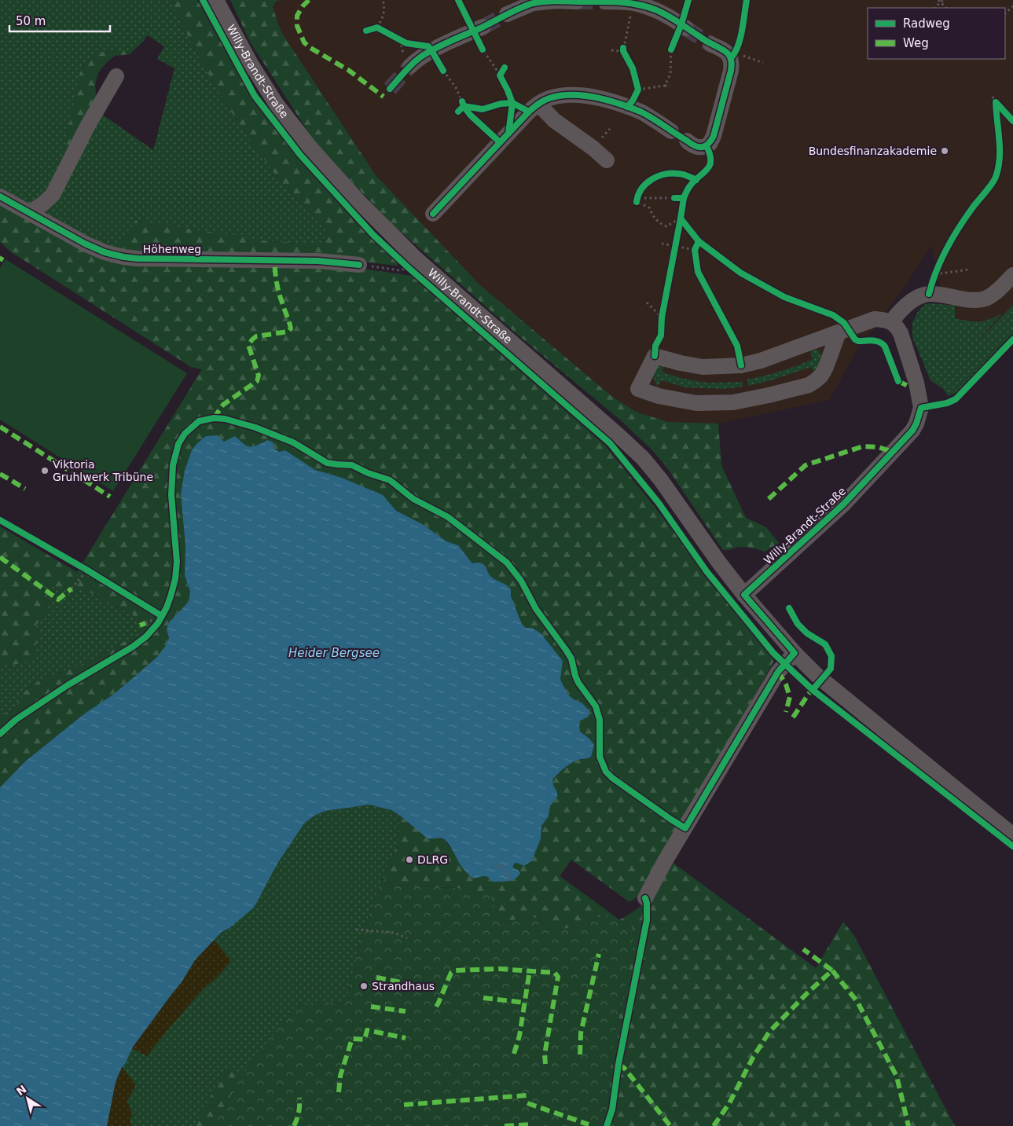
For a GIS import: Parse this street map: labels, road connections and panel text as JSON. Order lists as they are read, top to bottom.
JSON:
{
  "streets": {
    "street": ["Willy-Brandt-Straße", "Höhenweg"]
  },
  "water": ["Heider Bergsee"],
  "places": [
    "Bundesfinanzakademie",
    "Viktoria Gruhlwerk Tribüne",
    "DLRG",
    "Strandhaus"
  ],
  "legend": ["Radweg", "Weg"],
  "scale_bar": "50 m",
  "north": "top left"
}
